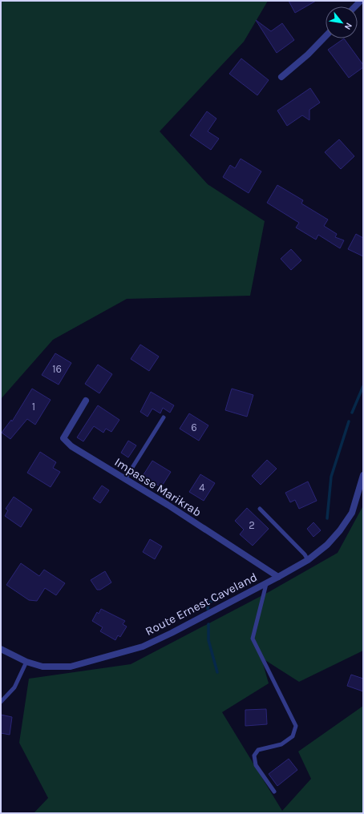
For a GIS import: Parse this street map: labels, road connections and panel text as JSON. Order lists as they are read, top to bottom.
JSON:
{
  "streets": {
    "street": ["Impasse Marikrab", "Route Ernest Caveland"]
  },
  "crossings": [
    ["Impasse Marikrab", "Route Ernest Caveland"]
  ],
  "house_numbers": [
    "16",
    "1",
    "6",
    "4",
    "2"
  ],
  "north": "bottom right"
}
